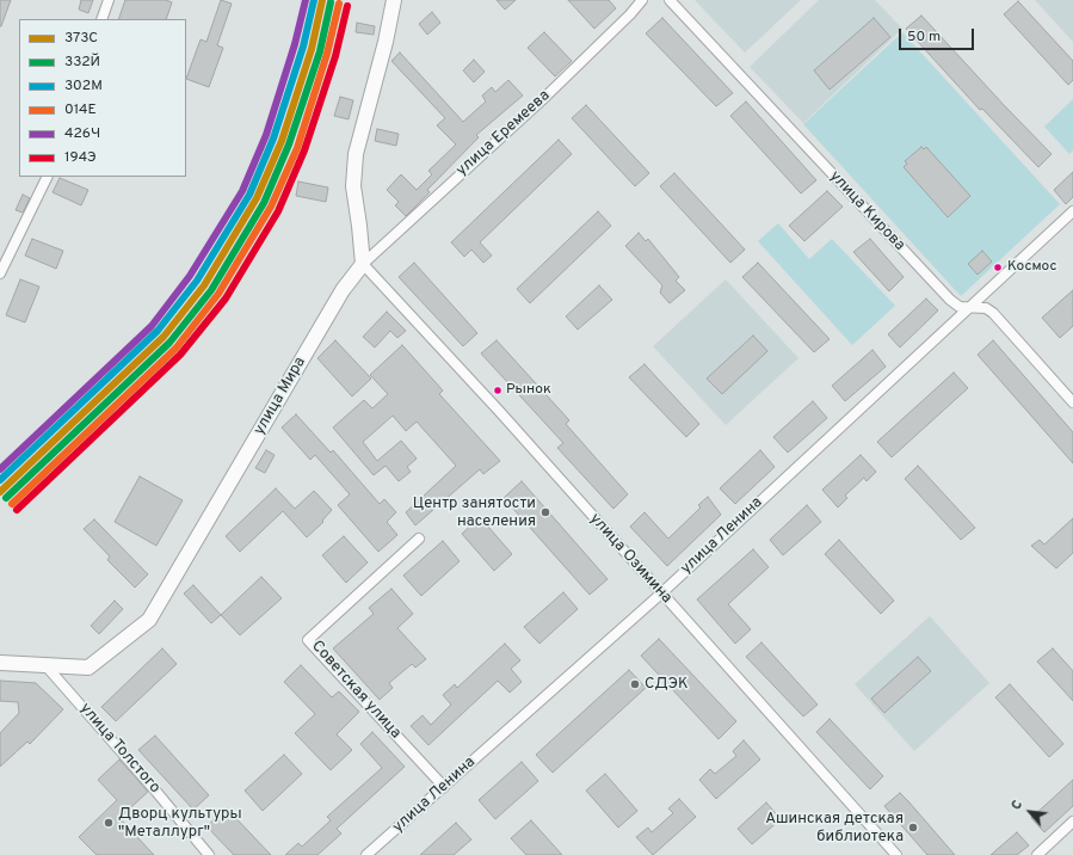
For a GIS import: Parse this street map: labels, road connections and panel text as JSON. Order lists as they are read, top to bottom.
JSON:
{
  "streets": {
    "street": [
      "улица Еремеева",
      "улица Кирова",
      "улица Мира",
      "улица Ленина",
      "улица Озимина",
      "Советская улица",
      "улица Толстого"
    ]
  },
  "crossings": [
    ["улица Еремеева", "улица Мира"],
    ["улица Еремеева", "улица Озимина"],
    ["улица Кирова", "улица Ленина"],
    ["улица Мира", "улица Озимина"],
    ["улица Мира", "улица Толстого"],
    ["улица Ленина", "улица Озимина"],
    ["улица Ленина", "Советская улица"]
  ],
  "places": [
    "Космос",
    "Рынок",
    "Центр занятости населения",
    "СДЭК",
    "Дворц культуры \"Металлург\"",
    "Ашинская детская библиотека"
  ],
  "lines": [
    "transit line 373C",
    "transit line 302М",
    "transit line 426Ч",
    "transit line 332Й",
    "transit line 014Е",
    "transit line 194Э"
  ],
  "legend": [
    "373C",
    "332Й",
    "302М",
    "014Е",
    "426Ч",
    "194Э"
  ],
  "scale_bar": "50 m",
  "north": "top left"
}
